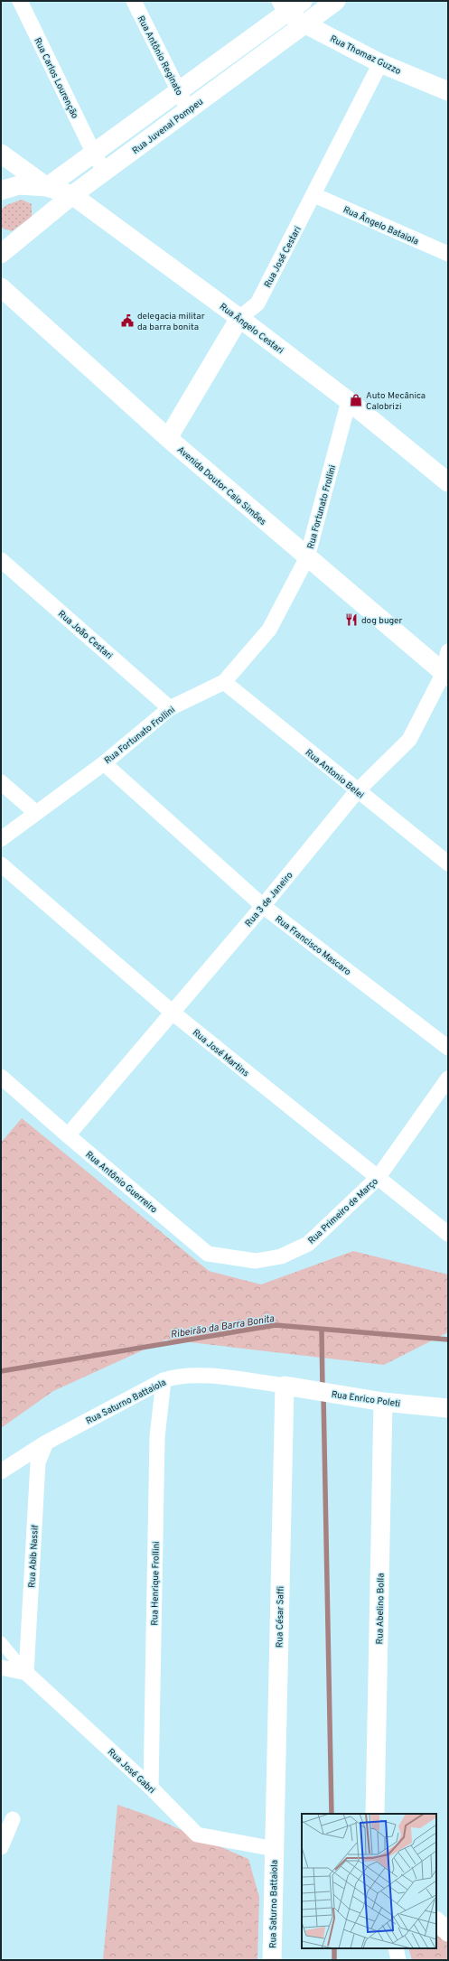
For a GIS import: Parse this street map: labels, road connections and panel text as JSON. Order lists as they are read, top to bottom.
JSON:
{
  "streets": {
    "street": [
      "Rua Thomaz Guzzo",
      "Rua Antônio Reginato",
      "Rua Carlos Lourenção",
      "Rua Juvenal Pompeu",
      "Rua Ângelo Bataiola",
      "Rua José Cestari",
      "Rua Ângelo Cestari",
      "Avenida Doutor Caio Simões",
      "Rua Fortunato Frollini",
      "Rua João Cestari",
      "Rua Antonio Belei",
      "Rua 3 de Janeiro",
      "Rua Francisco Mascaro",
      "Rua José Martins",
      "Rua Antônio Guerreiro",
      "Rua Primeiro de Março",
      "Rua Enrico Poleti",
      "Rua Saturno Battaiola",
      "Rua Abib Nassif",
      "Rua Henrique Frollini",
      "Rua Abelino Bolla",
      "Rua César Saffi",
      "Rua José Gabri"
    ]
  },
  "crossings": [
    ["Rua Thomaz Guzzo", "Rua Juvenal Pompeu"],
    ["Rua Thomaz Guzzo", "Rua José Cestari"],
    ["Rua Antônio Reginato", "Rua Juvenal Pompeu"],
    ["Rua Carlos Lourenção", "Rua Juvenal Pompeu"],
    ["Rua Juvenal Pompeu", "Rua Ângelo Cestari"],
    ["Rua Ângelo Bataiola", "Rua José Cestari"],
    ["Rua José Cestari", "Rua Ângelo Cestari"],
    ["Rua José Cestari", "Avenida Doutor Caio Simões"],
    ["Rua Ângelo Cestari", "Rua Fortunato Frollini"],
    ["Avenida Doutor Caio Simões", "Rua Fortunato Frollini"],
    ["Avenida Doutor Caio Simões", "Rua 3 de Janeiro"],
    ["Rua Fortunato Frollini", "Rua João Cestari"],
    ["Rua Fortunato Frollini", "Rua Antonio Belei"],
    ["Rua Fortunato Frollini", "Rua Francisco Mascaro"],
    ["Rua Antonio Belei", "Rua 3 de Janeiro"],
    ["Rua 3 de Janeiro", "Rua Francisco Mascaro"],
    ["Rua 3 de Janeiro", "Rua José Martins"],
    ["Rua 3 de Janeiro", "Rua Antônio Guerreiro"],
    ["Rua José Martins", "Rua Primeiro de Março"],
    ["Rua Antônio Guerreiro", "Rua Primeiro de Março"],
    ["Rua Enrico Poleti", "Rua Saturno Battaiola"],
    ["Rua Enrico Poleti", "Rua Abelino Bolla"],
    ["Rua Enrico Poleti", "Rua César Saffi"],
    ["Rua Saturno Battaiola", "Rua Abib Nassif"],
    ["Rua Saturno Battaiola", "Rua Henrique Frollini"],
    ["Rua Saturno Battaiola", "Rua César Saffi"],
    ["Rua Saturno Battaiola", "Rua José Gabri"],
    ["Rua Abib Nassif", "Rua José Gabri"],
    ["Rua Henrique Frollini", "Rua José Gabri"],
    ["Rua César Saffi", "Rua José Gabri"]
  ],
  "water": ["Ribeirão da Barra Bonita"],
  "places": {
    "public building": ["delegacia militar da barra bonita"],
    "shop": ["Auto Mecânica Calobrizi"],
    "restaurant": ["dog buger"]
  }
}
